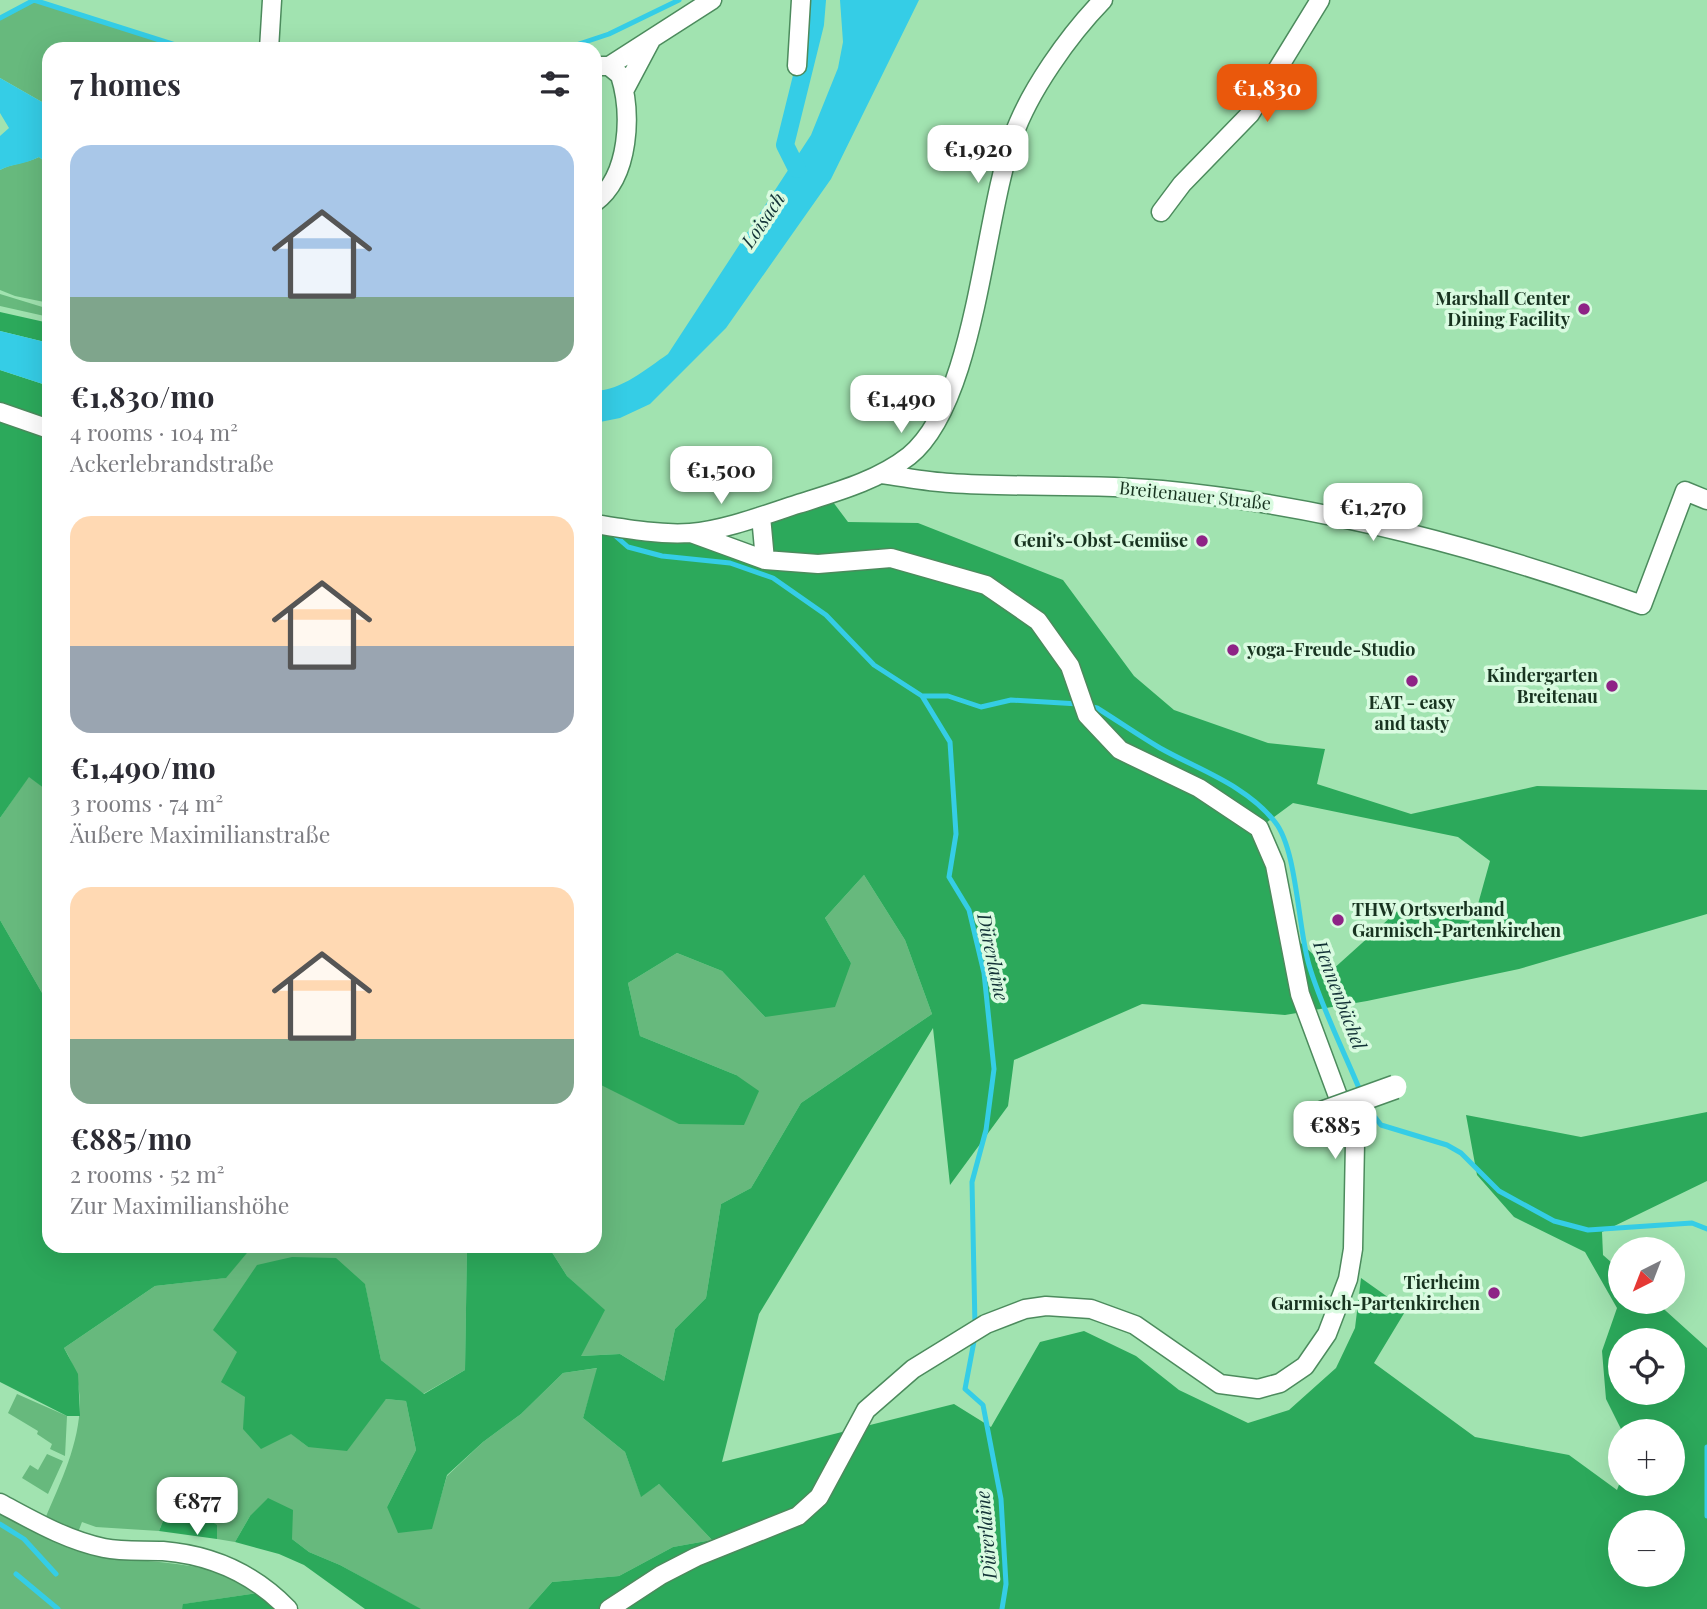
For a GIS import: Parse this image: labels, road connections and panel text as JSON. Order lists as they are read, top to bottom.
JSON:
{
  "streets": {
    "street": ["Breitenauer Straße"]
  },
  "water": ["Loisach", "Dürerlaine", "Hennenbächel"],
  "places": [
    "Marshall Center Dining Facility",
    "Geni's-Obst-Gemüse",
    "yoga-Freude-Studio",
    "EAT - easy and tasty",
    "Kindergarten Breitenau",
    "THW Ortsverband Garmisch-Partenkirchen",
    "Tierheim Garmisch-Partenkirchen"
  ],
  "north": "bottom left",
  "page": {
    "heading": "7 homes",
    "price": [
      "€1,830",
      "€1,920",
      "€1,490",
      "€1,500",
      "€1,270",
      "€885",
      "€877"
    ],
    "list": [
      {
        "name": "€1,830/mo",
        "note": "4 rooms · 104 m² · Ackerlebrandstraße"
      },
      {
        "name": "€1,490/mo",
        "note": "3 rooms · 74 m² · Äußere Maximilianstraße"
      },
      {
        "name": "€885/mo",
        "note": "2 rooms · 52 m² · Zur Maximilianshöhe"
      }
    ],
    "map_buttons": ["+", "−"]
  }
}
